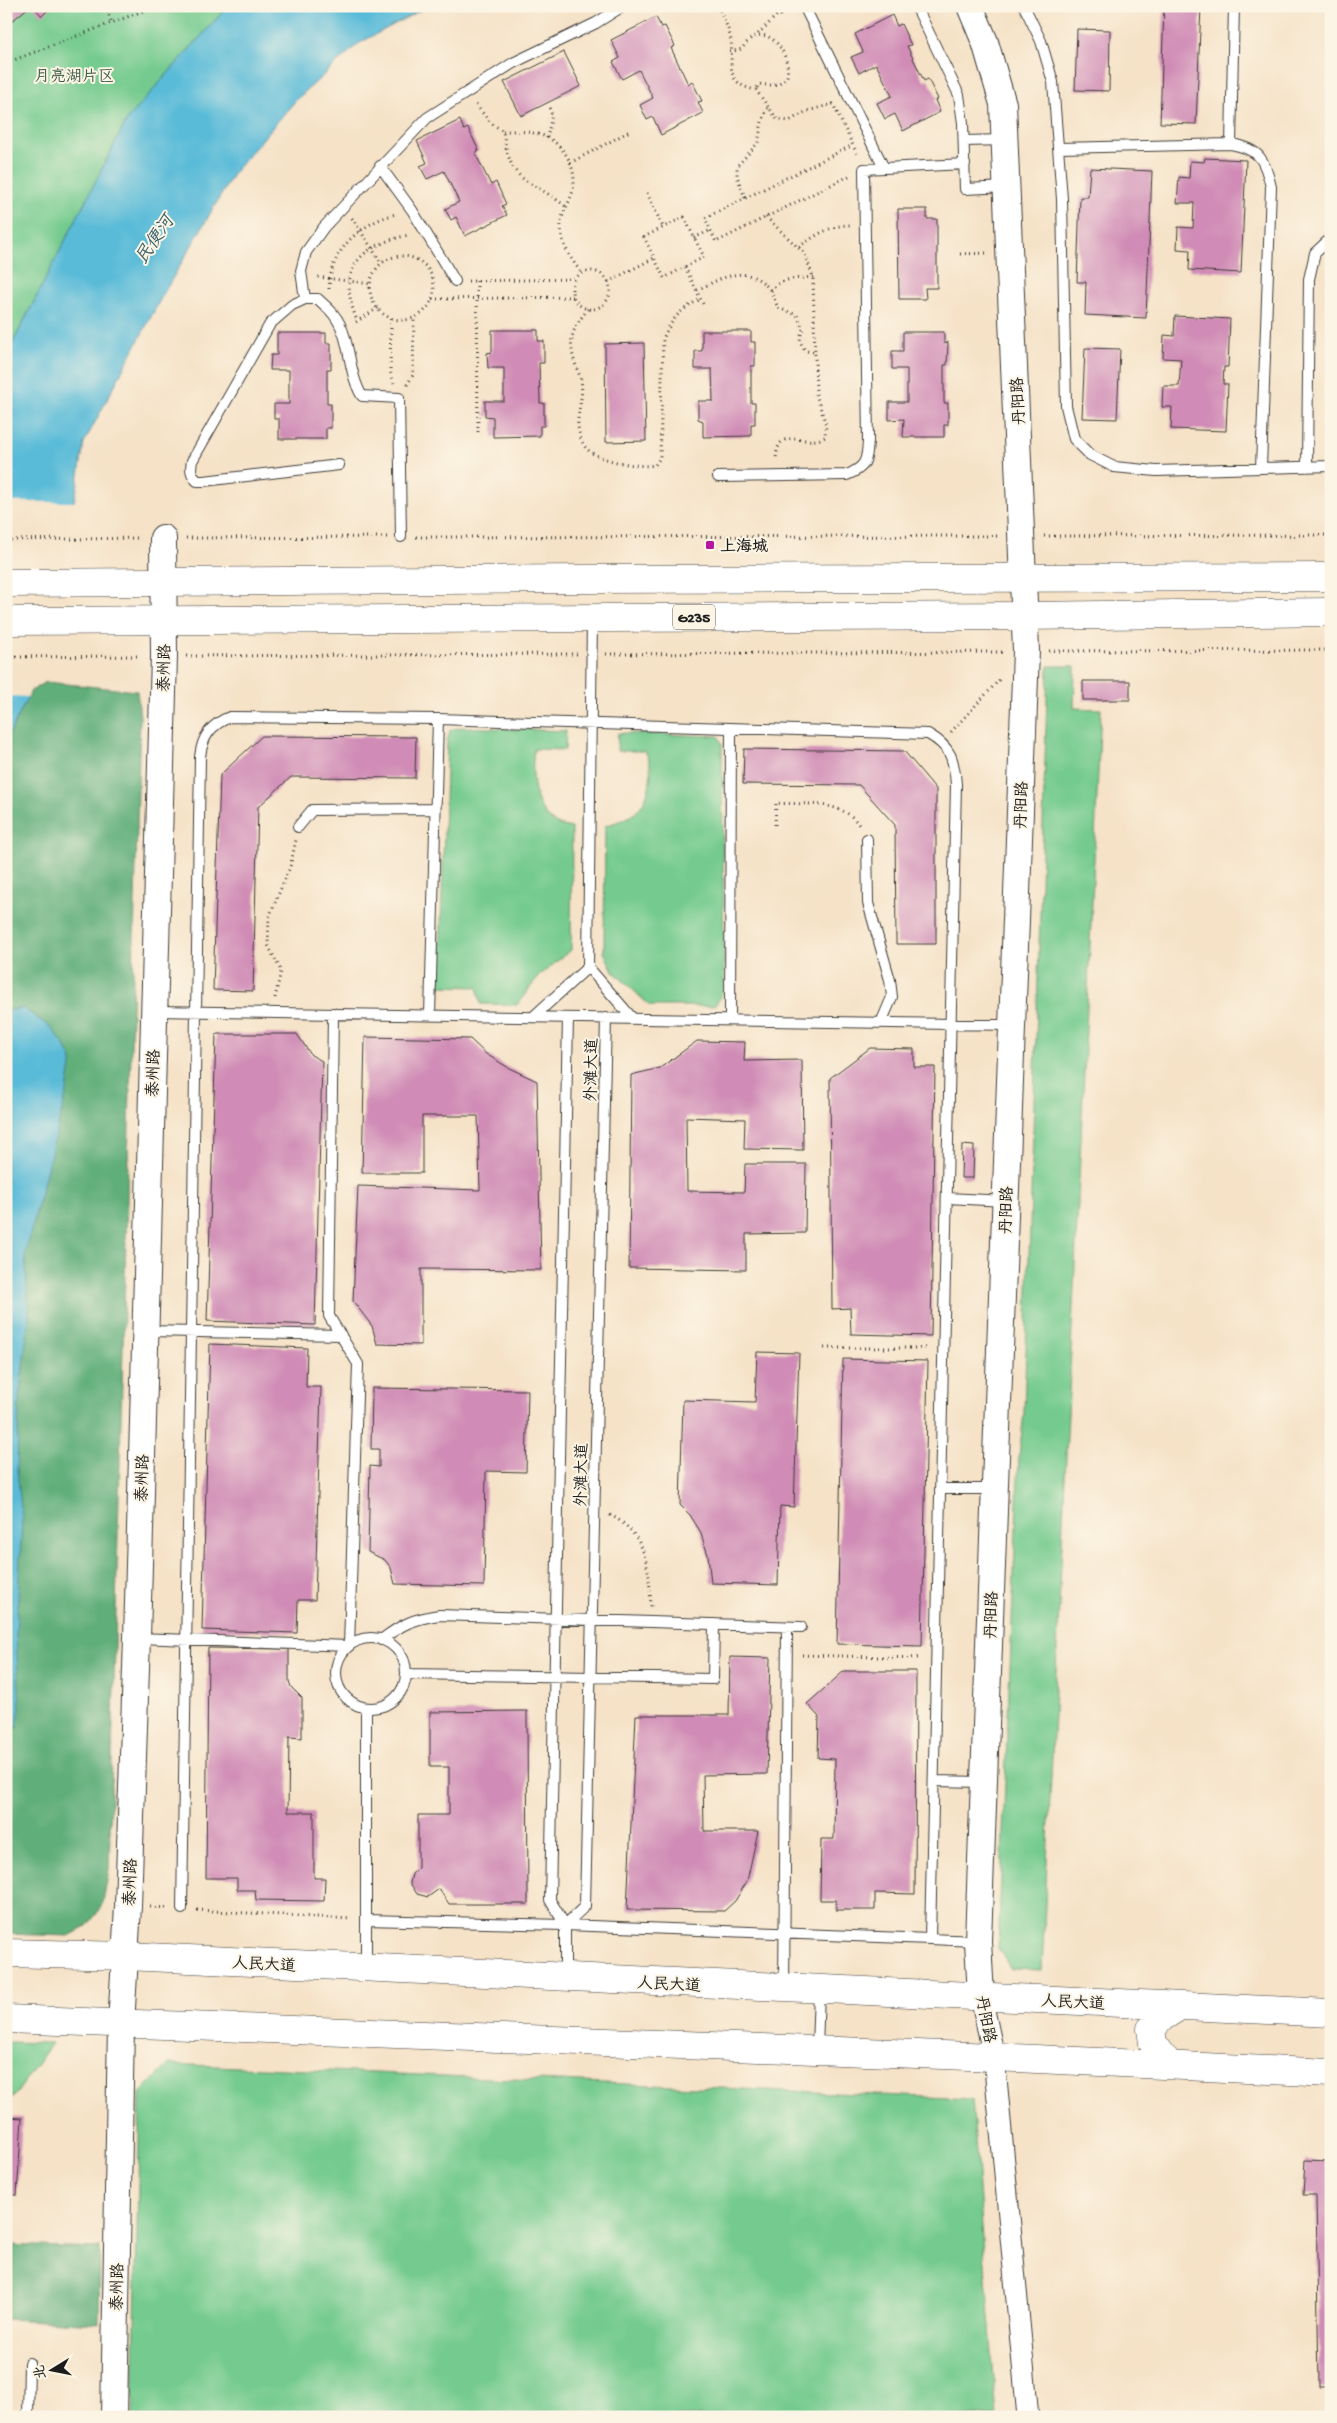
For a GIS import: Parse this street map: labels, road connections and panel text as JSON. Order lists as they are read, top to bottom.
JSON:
{
  "streets": {
    "main road": ["G235", "人民大道"],
    "street": ["丹阳路", "泰州路"],
    "lane": ["外滩大道"]
  },
  "crossings": [
    ["丹阳路", "G235"],
    ["丹阳路", "人民大道"],
    ["G235", "泰州路"],
    ["泰州路", "人民大道"]
  ],
  "water": ["民便河"],
  "parks": ["月亮湖片区"],
  "places": {
    "transit": ["上海城"]
  },
  "north": "left"
}
